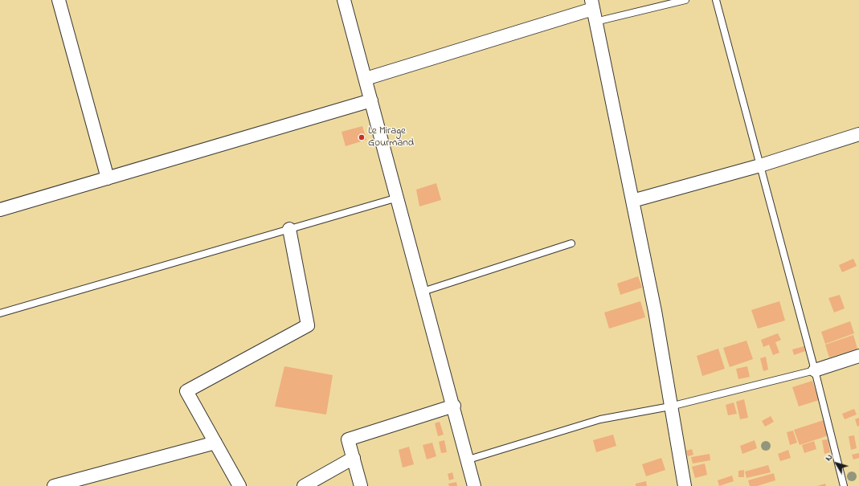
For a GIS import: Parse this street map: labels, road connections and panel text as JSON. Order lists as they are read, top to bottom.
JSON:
{
  "places": ["Le Mirage Gourmand"],
  "north": "top left"
}
